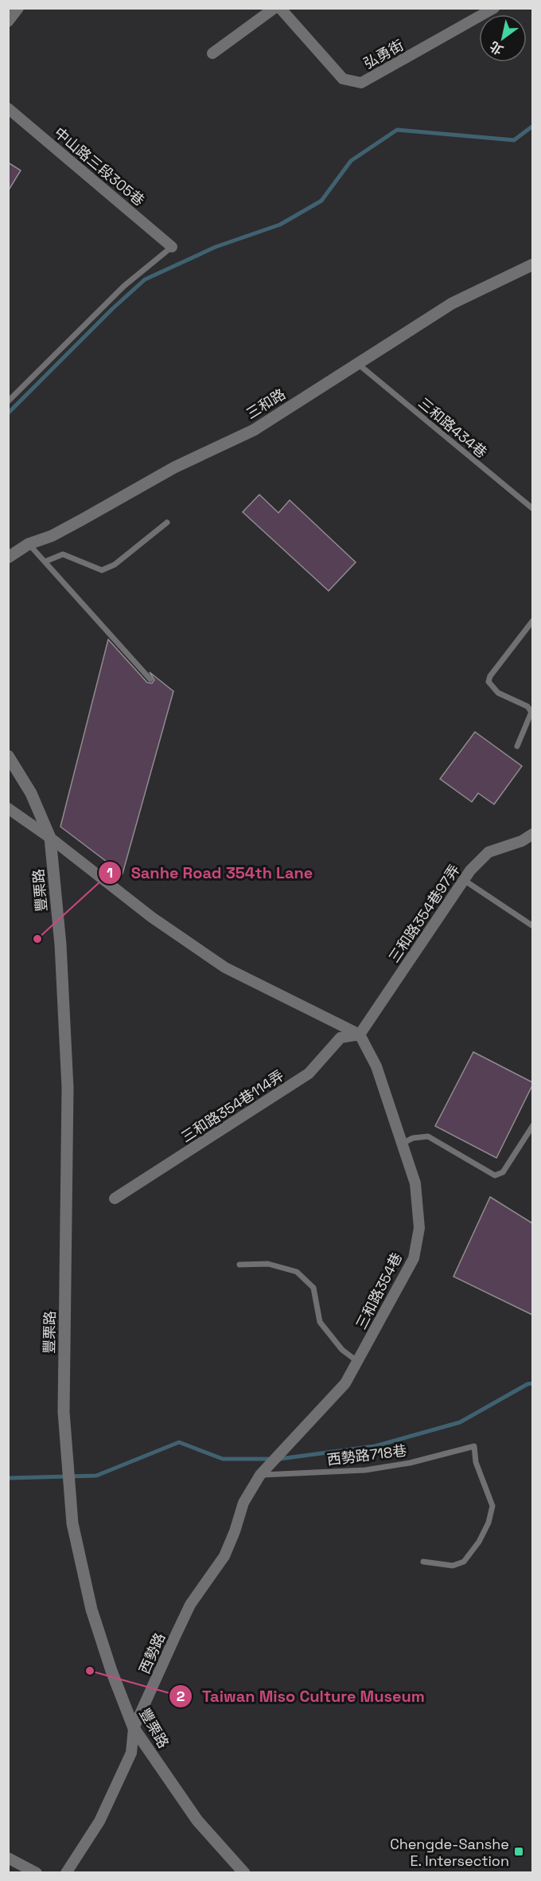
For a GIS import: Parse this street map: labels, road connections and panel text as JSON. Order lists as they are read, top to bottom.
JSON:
{
  "streets": {
    "street": [
      "弘勇街",
      "中山路三段305巷",
      "三和路",
      "豐栗路",
      "三和路354巷97弄",
      "三和路354巷114弄",
      "三和路354巷",
      "西勢路"
    ],
    "lane": ["三和路434巷", "西勢路718巷"]
  },
  "crossings": [
    ["三和路", "三和路434巷"],
    ["豐栗路", "西勢路"],
    ["三和路354巷97弄", "三和路354巷114弄"],
    ["三和路354巷97弄", "三和路354巷"],
    ["三和路354巷114弄", "三和路354巷"],
    ["三和路354巷", "西勢路718巷"],
    ["三和路354巷", "西勢路"],
    ["西勢路718巷", "西勢路"]
  ],
  "places": {
    "other": ["Sanhe Road 354th Lane", "Taiwan Miso Culture Museum"],
    "transit": ["Chengde-Sanshe E. Intersection"]
  },
  "north": "bottom left"
}
